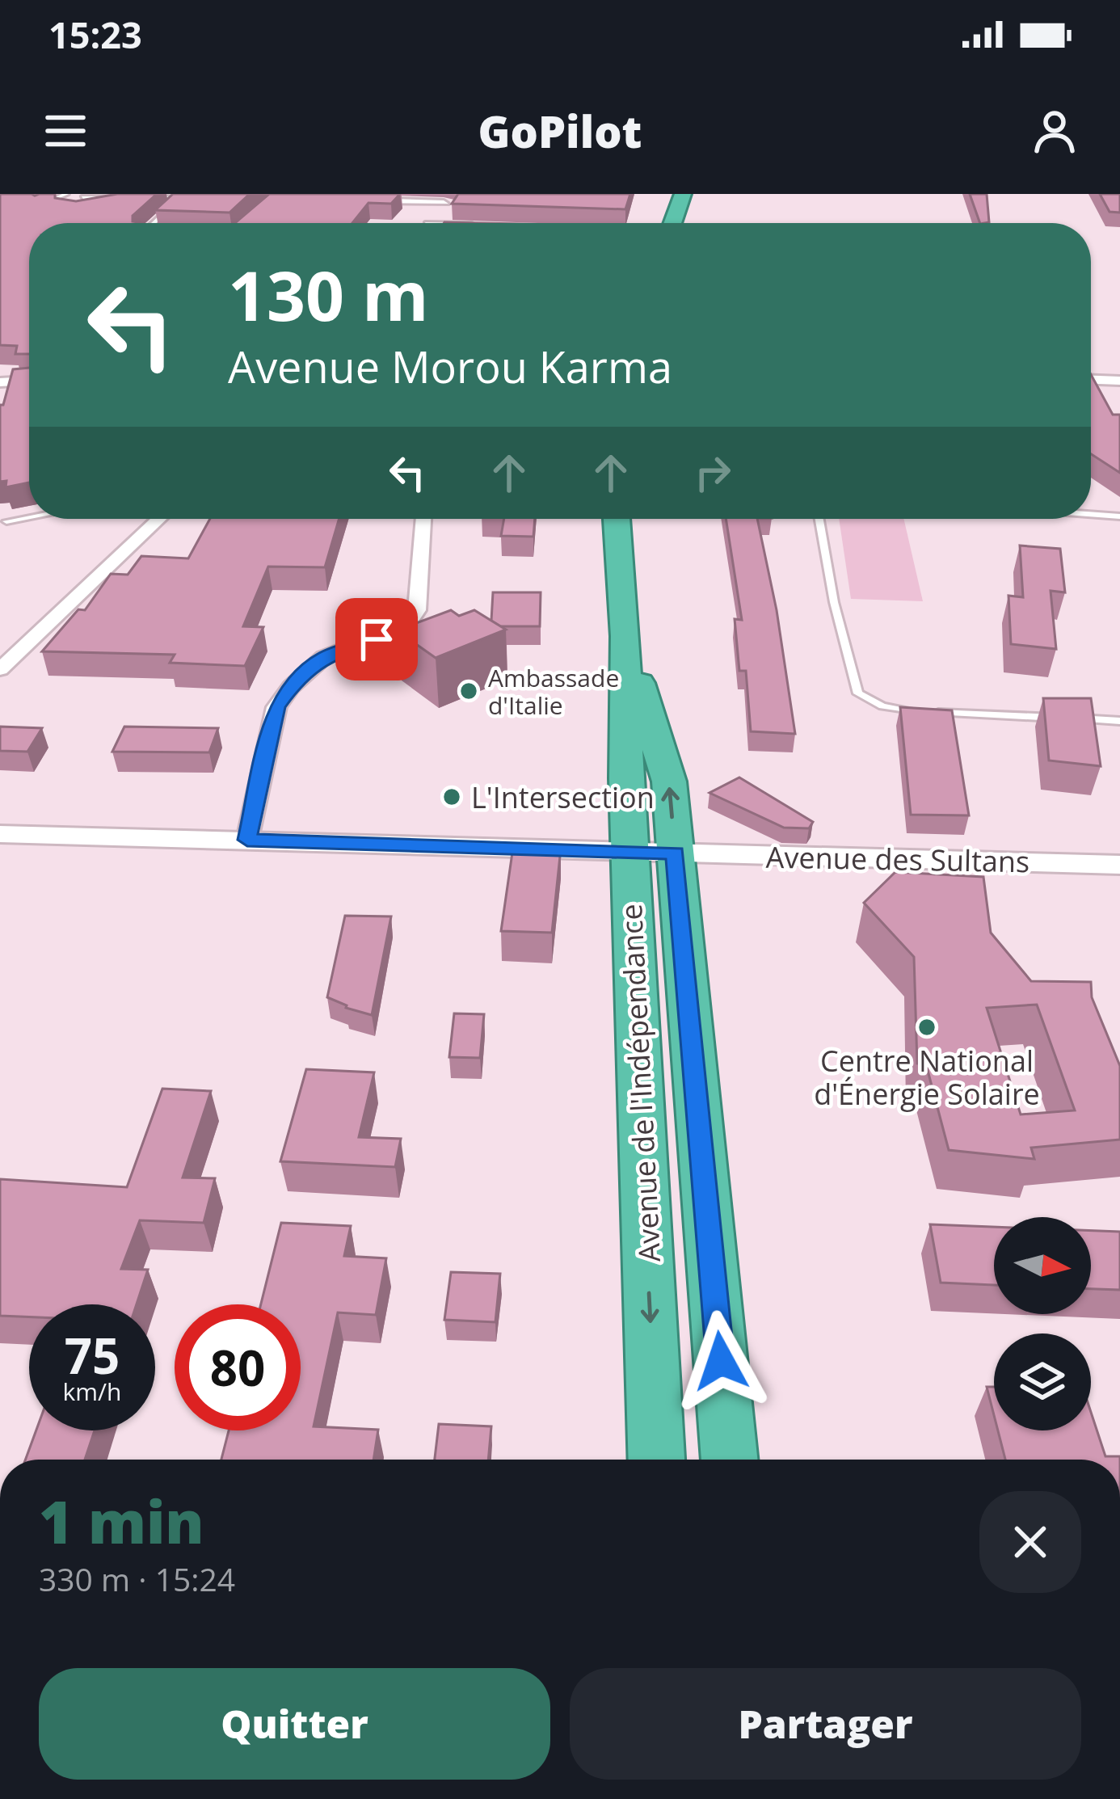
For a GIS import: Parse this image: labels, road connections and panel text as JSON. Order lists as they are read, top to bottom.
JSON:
{
  "streets": {
    "highway": ["Avenue de l'Indépendance"],
    "street": ["Avenue des Sultans"]
  },
  "crossings": [
    ["Avenue des Sultans", "Avenue de l'Indépendance"]
  ],
  "places": ["Ambassade d'Italie", "L'Intersection", "Centre National d'Énergie Solaire"],
  "north": "right",
  "page": {
    "status": "15:23",
    "header": "GoPilot",
    "turn": ["130 m", "Avenue Morou Karma"],
    "speed": "75 km/h",
    "limit": "80",
    "heading": ["1 min", "330 m · 15:24"],
    "buttons": ["Quitter", "Partager"]
  }
}
